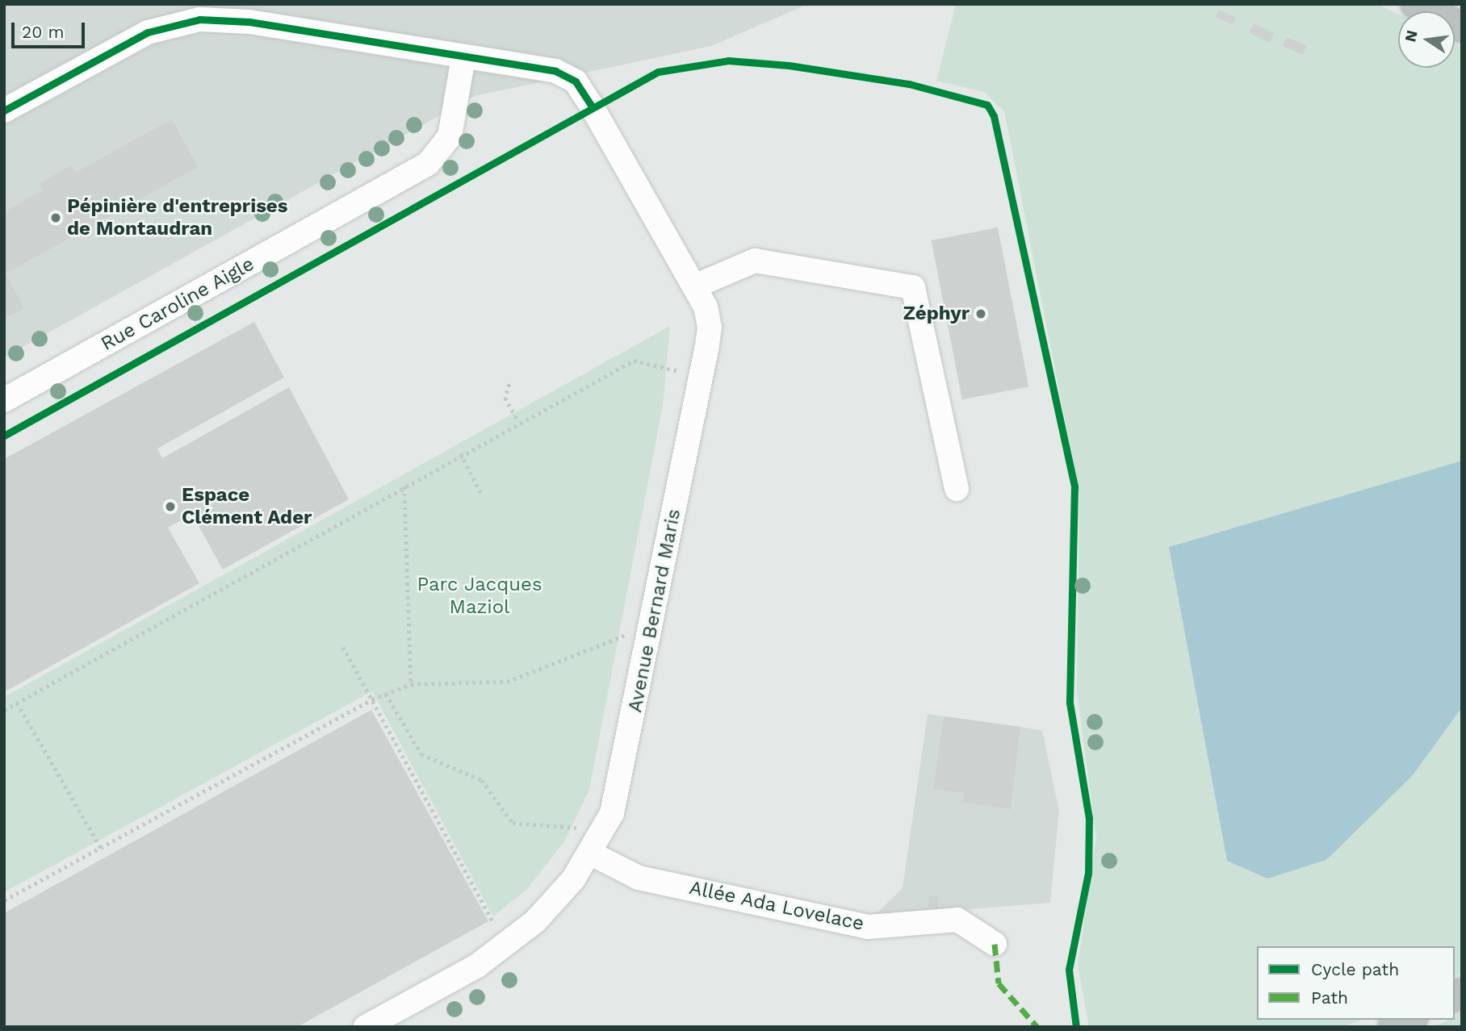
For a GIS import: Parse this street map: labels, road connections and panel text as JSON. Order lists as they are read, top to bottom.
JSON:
{
  "streets": {
    "street": ["Rue Caroline Aigle", "Avenue Bernard Maris", "Allée Ada Lovelace"]
  },
  "crossings": [
    ["Rue Caroline Aigle", "Avenue Bernard Maris"],
    ["Avenue Bernard Maris", "Allée Ada Lovelace"]
  ],
  "parks": ["Parc Jacques Maziol"],
  "places": ["Pépinière d'entreprises de Montaudran", "Zéphyr", "Espace Clément Ader"],
  "legend": ["Cycle path", "Path"],
  "scale_bar": "20 m",
  "north": "left"
}
